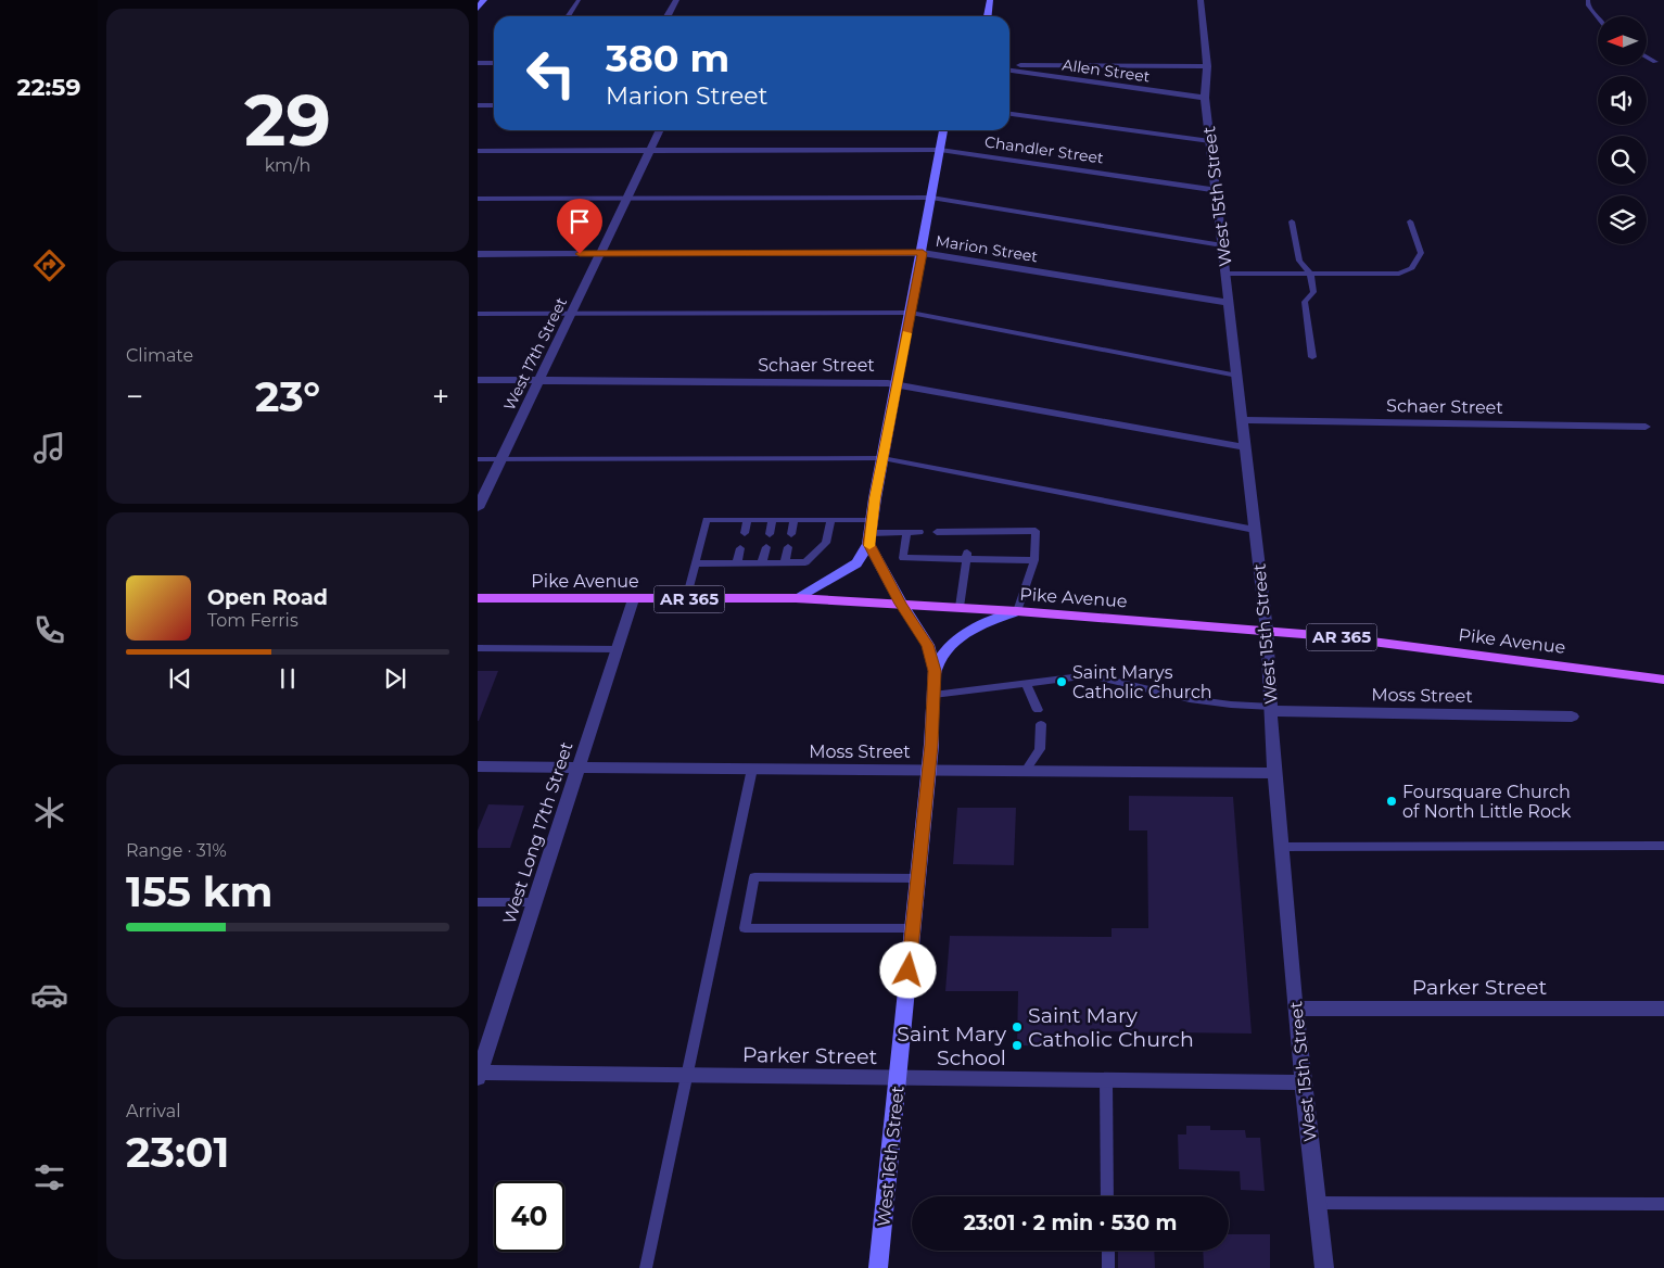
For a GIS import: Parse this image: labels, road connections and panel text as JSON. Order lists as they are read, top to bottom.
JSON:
{
  "streets": {
    "main road": ["Pike Avenue", "AR 365"],
    "street": [
      "Allen Street",
      "Chandler Street",
      "West 15th Street",
      "Marion Street",
      "West 17th Street",
      "Schaer Street",
      "Moss Street",
      "West Long 17th Street",
      "Parker Street",
      "West 16th Street"
    ]
  },
  "crossings": [
    ["Allen Street", "West 15th Street"],
    ["Chandler Street", "West 15th Street"],
    ["Chandler Street", "West 17th Street"],
    ["West 15th Street", "Marion Street"],
    ["West 15th Street", "Schaer Street"],
    ["West 15th Street", "Pike Avenue"],
    ["West 15th Street", "Moss Street"],
    ["West 15th Street", "Parker Street"],
    ["Marion Street", "West 17th Street"],
    ["West 17th Street", "Schaer Street"],
    ["Pike Avenue", "West Long 17th Street"],
    ["Pike Avenue", "West 16th Street"],
    ["Moss Street", "West Long 17th Street"],
    ["Moss Street", "West 16th Street"],
    ["West Long 17th Street", "Parker Street"],
    ["Parker Street", "West 16th Street"]
  ],
  "places": [
    "Saint Marys Catholic Church",
    "Foursquare Church of North Little Rock",
    "Saint Mary Catholic Church",
    "Saint Mary School"
  ],
  "north": "left",
  "page": {
    "tabs": "22:59",
    "tile": [
      ["29", "km/h"],
      "Climate",
      ["Range · 31%", "155 km"],
      ["Arrival", "23:01"]
    ],
    "turn": ["380 m", "Marion Street"],
    "heat": ["−", "23°", "+"],
    "song": ["Open Road", "Tom Ferris"],
    "limit": "40",
    "trip": "23:01 · 2 min · 530 m"
  }
}
